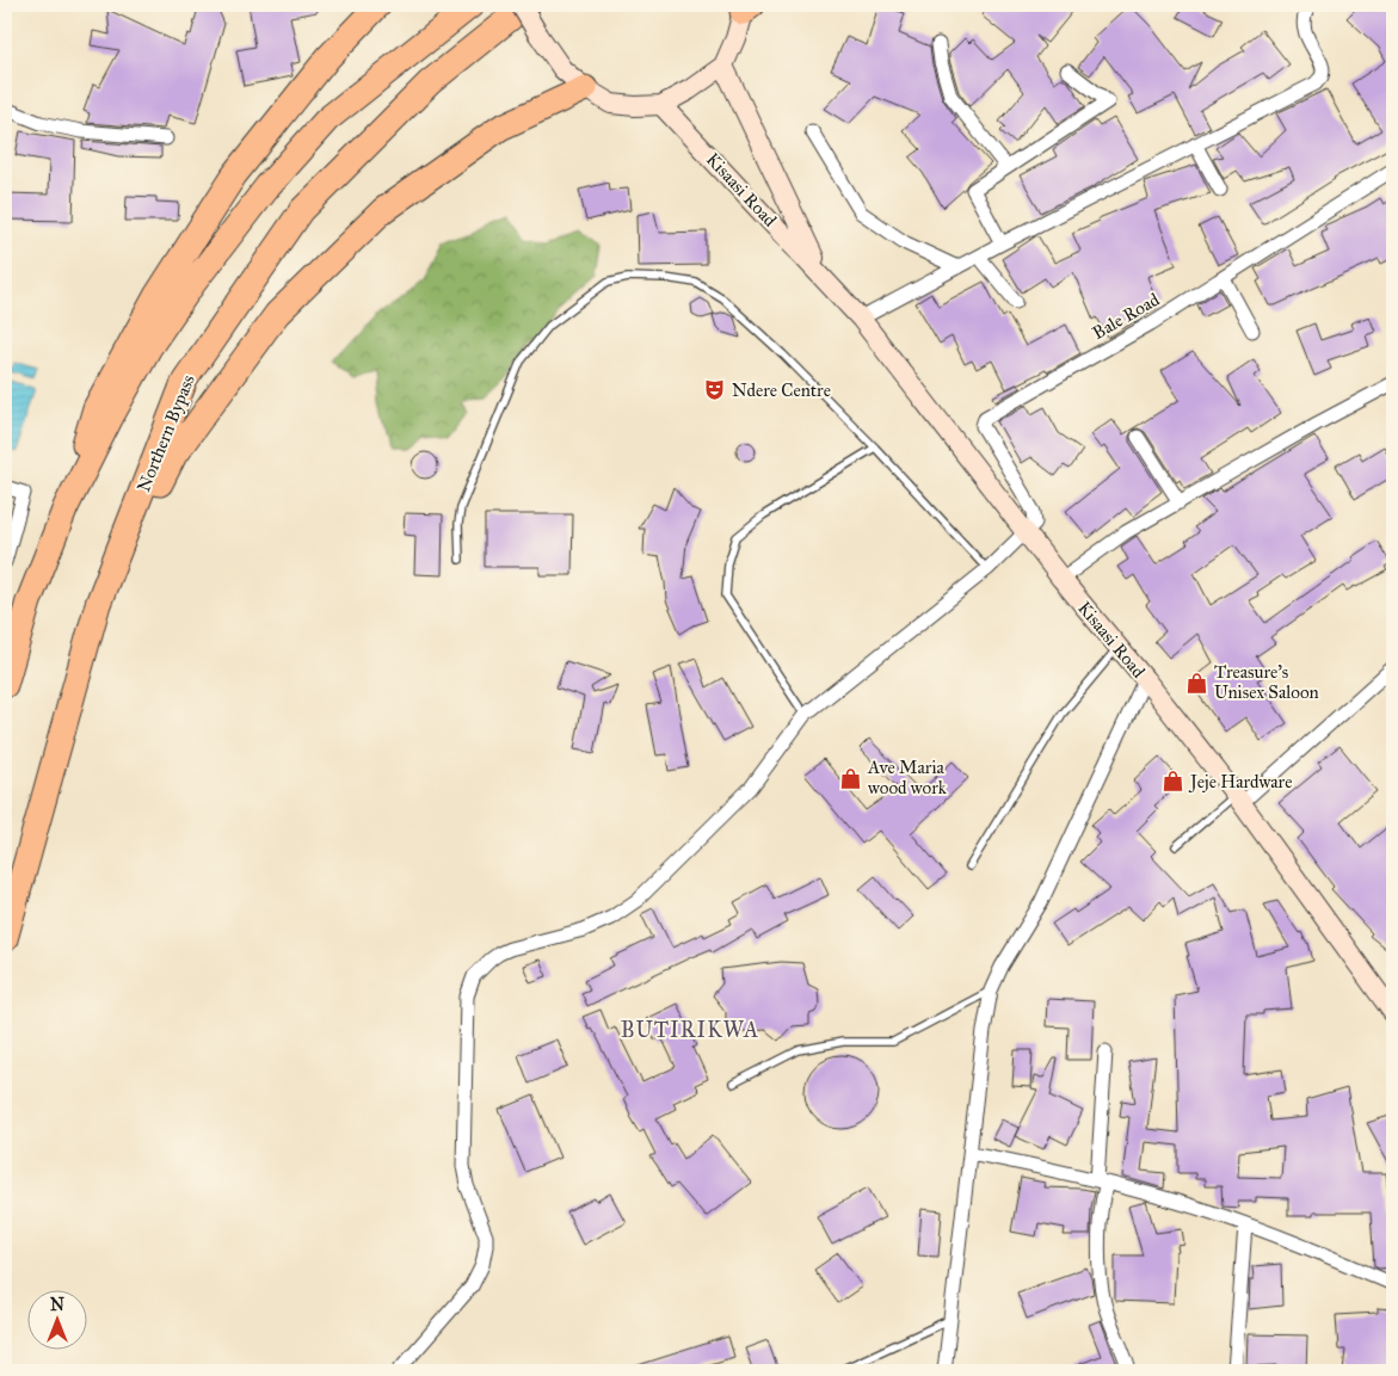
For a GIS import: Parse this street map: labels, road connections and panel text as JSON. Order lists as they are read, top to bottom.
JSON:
{
  "streets": {
    "highway": ["Northern Bypass"],
    "main road": ["Kisaasi Road"],
    "street": ["Bale Road"]
  },
  "crossings": [
    ["Kisaasi Road", "Bale Road"]
  ],
  "districts": ["BUTIRIKWA"],
  "places": {
    "theatre": ["Ndere Centre"],
    "shop": ["Treasure's Unisex Saloon", "Ave Maria wood work", "Jeje Hardware"]
  },
  "north": "top"
}
